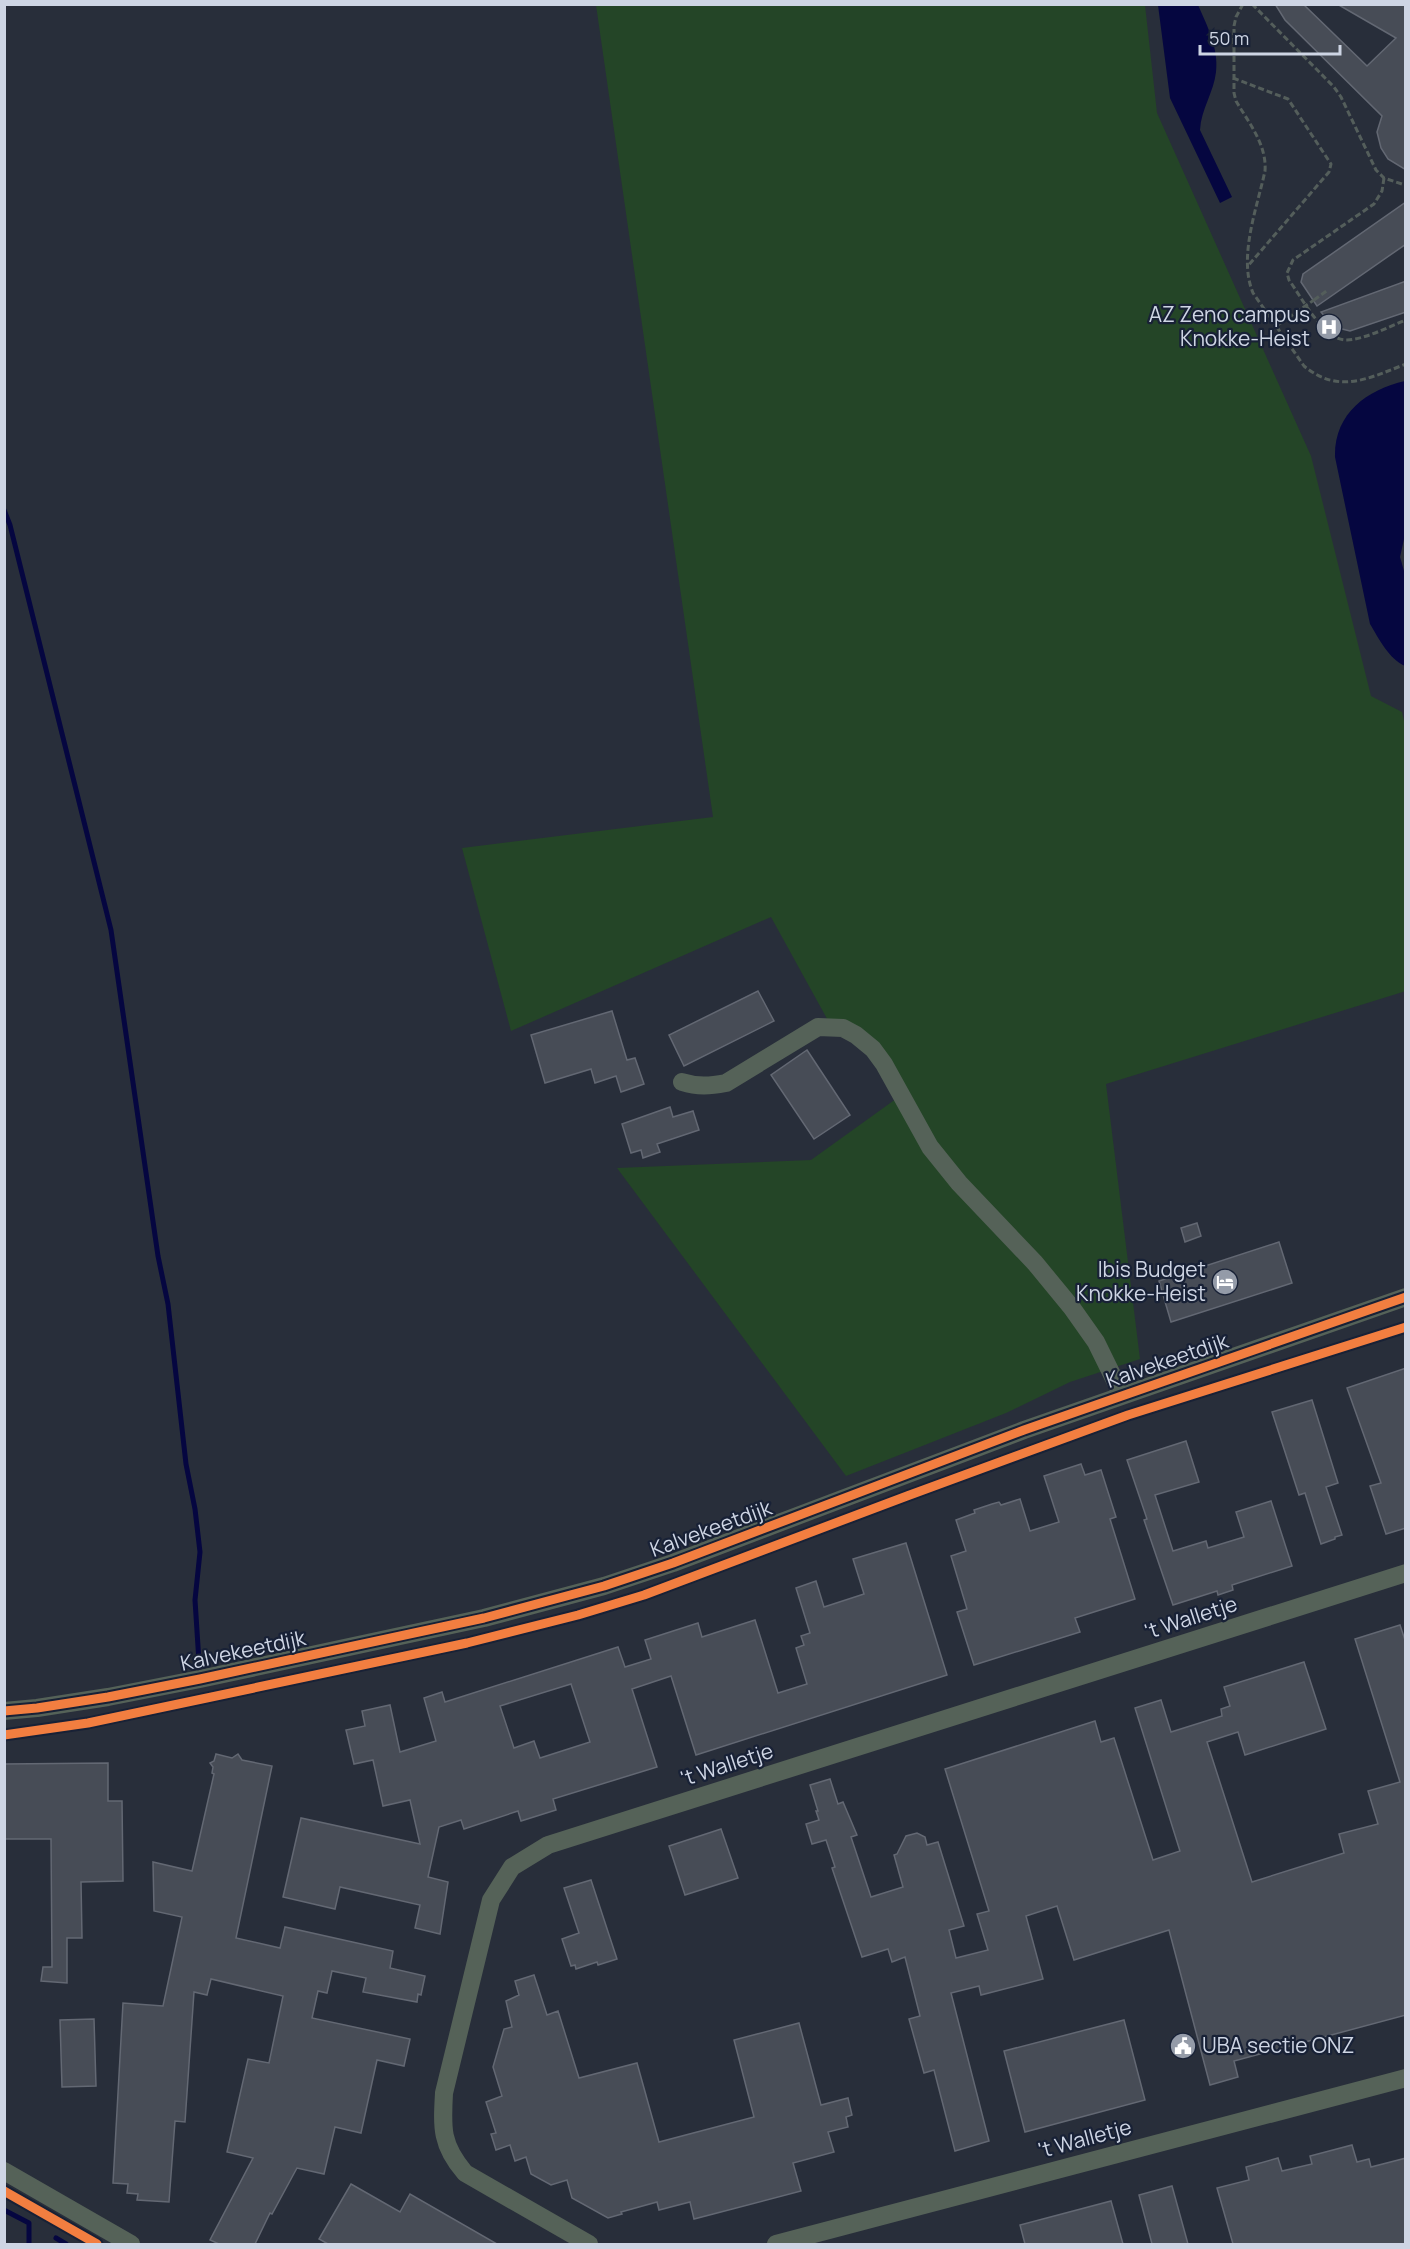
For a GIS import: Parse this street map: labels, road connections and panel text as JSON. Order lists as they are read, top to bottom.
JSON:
{
  "streets": {
    "street": ["Kalvekeetdijk", "'t Walletje"]
  },
  "places": {
    "hospital": ["AZ Zeno campus Knokke-Heist"],
    "hotel": ["Ibis Budget Knokke-Heist"],
    "public building": ["UBA sectie ONZ"]
  },
  "scale_bar": "50 m"
}
